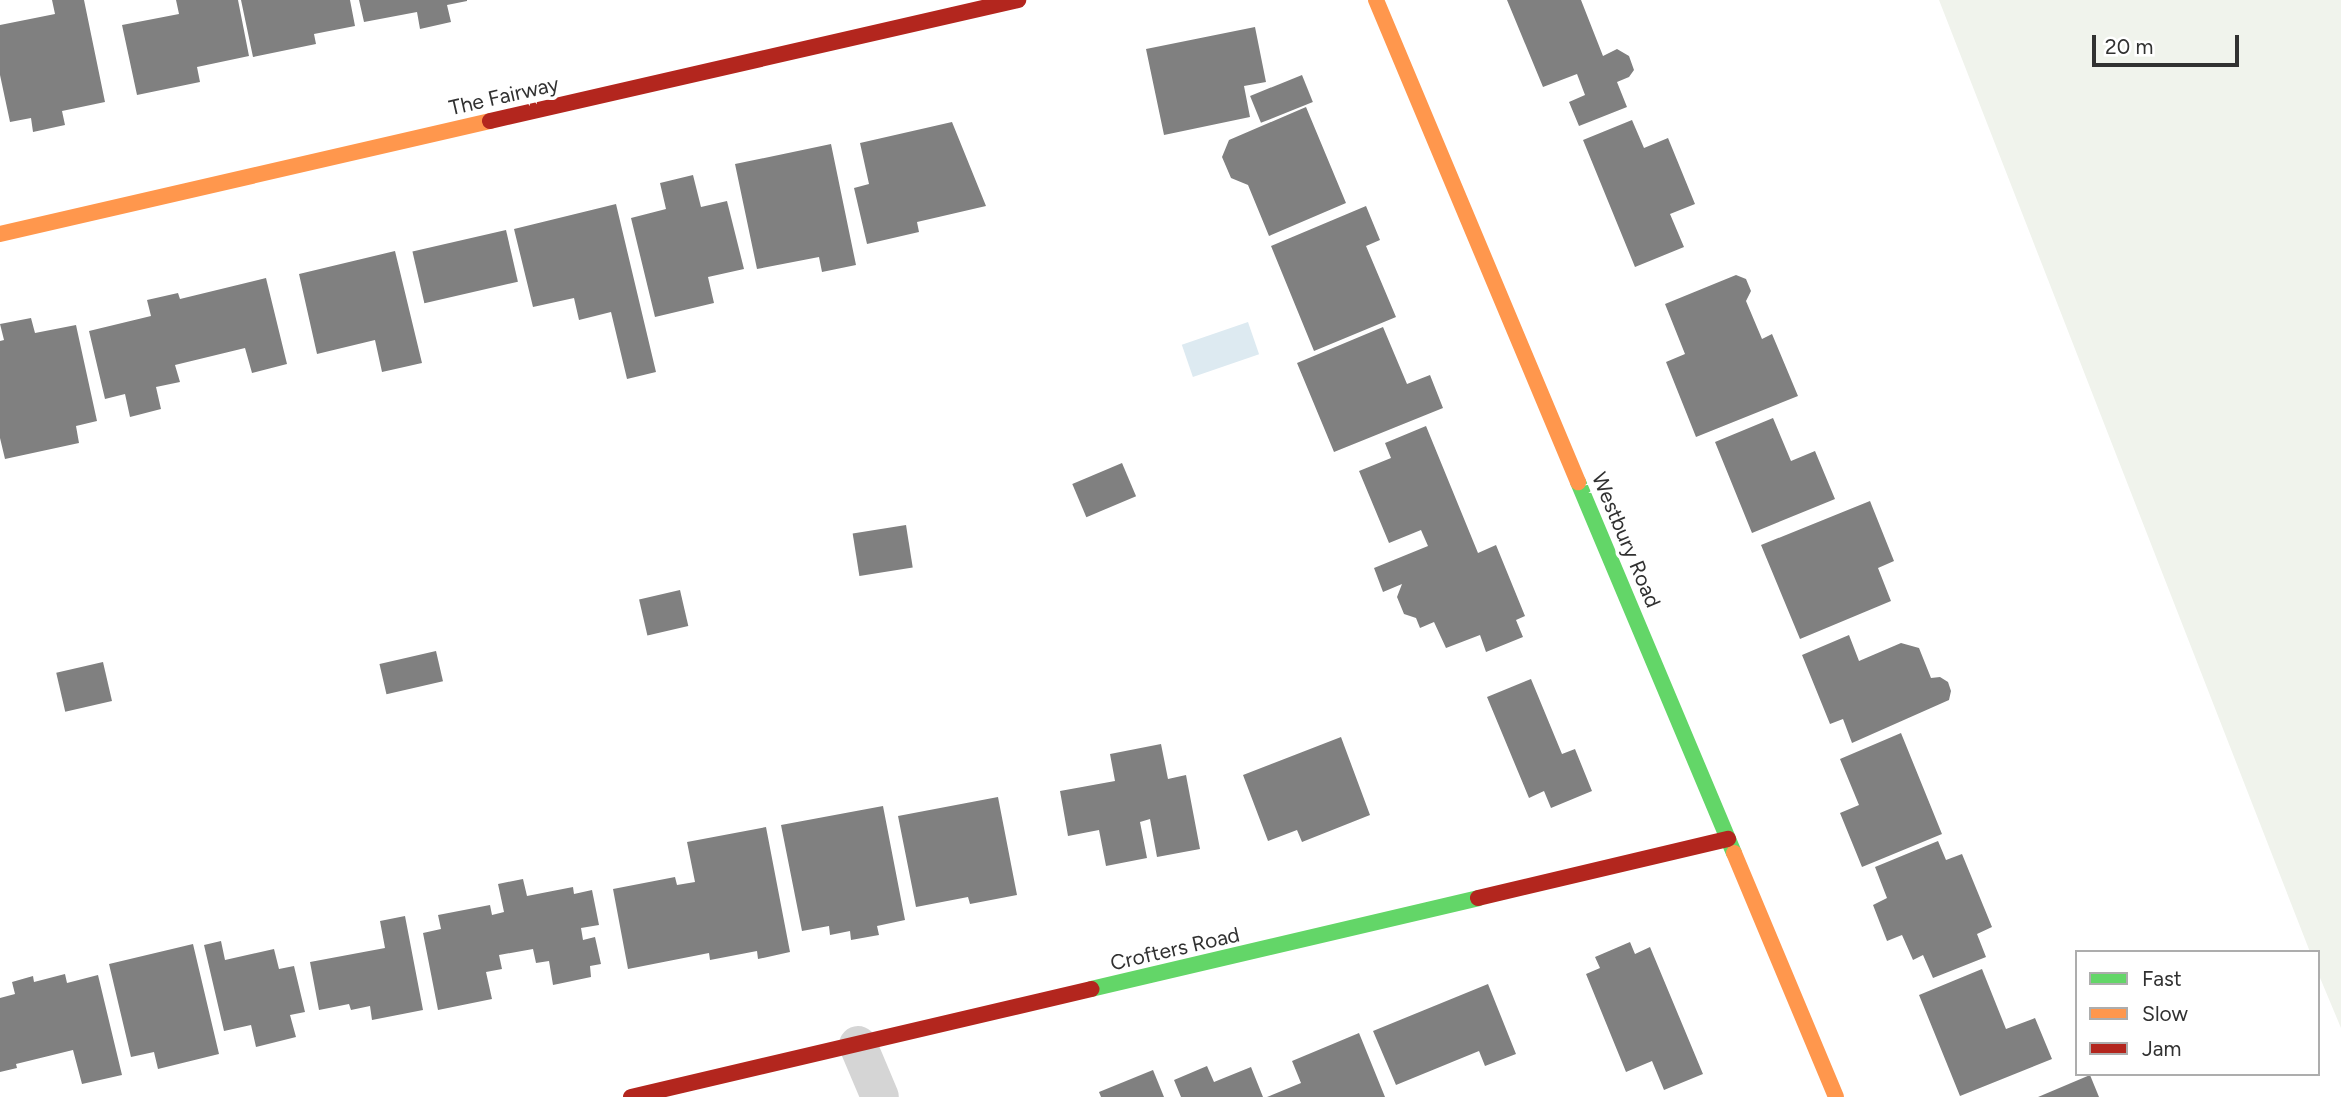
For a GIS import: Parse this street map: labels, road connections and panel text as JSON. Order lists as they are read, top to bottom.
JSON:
{
  "streets": {
    "street": ["The Fairway", "Westbury Road", "Crofters Road"]
  },
  "crossings": [
    ["Westbury Road", "Crofters Road"]
  ],
  "legend": ["Fast", "Slow", "Jam"],
  "scale_bar": "20 m"
}
